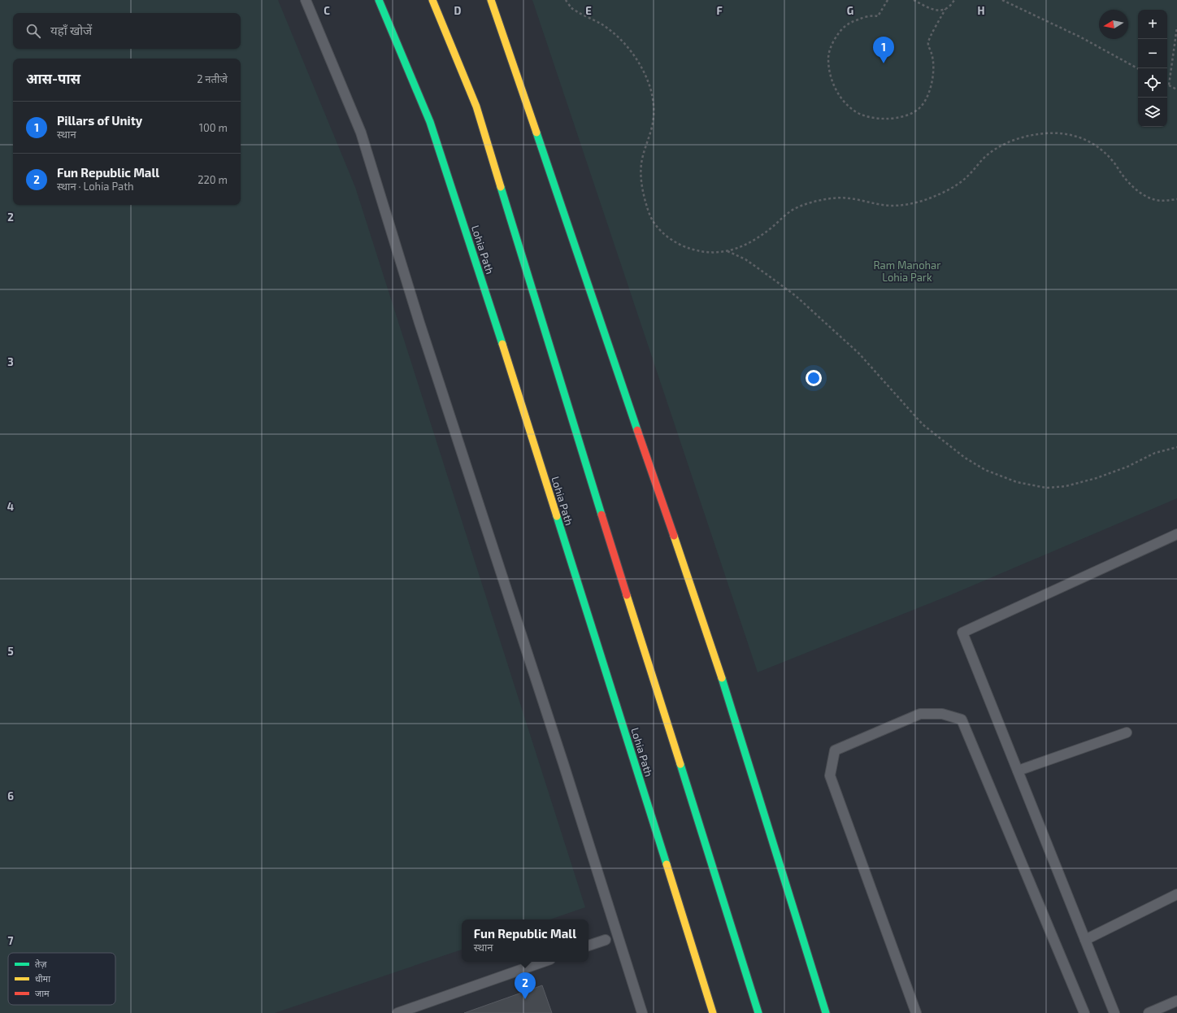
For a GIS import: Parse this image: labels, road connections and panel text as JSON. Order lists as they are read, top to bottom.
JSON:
{
  "streets": {
    "main road": ["Lohia Path"]
  },
  "parks": ["Ram Manohar Lohia Park"],
  "legend": ["तेज़", "धीमा", "जाम"],
  "north": "left",
  "page": {
    "map_buttons": ["+", "−"],
    "search": "यहाँ खोजें",
    "pins": ["1", "2"],
    "heading": ["आस-पास", "2 नतीजे"],
    "list": [
      {
        "mark": "1",
        "name": "Pillars of Unity",
        "note": "स्थान",
        "value": "100 m"
      },
      {
        "mark": "2",
        "name": "Fun Republic Mall",
        "note": "स्थान · Lohia Path",
        "value": "220 m"
      }
    ],
    "popup": ["Fun Republic Mall", "स्थान"]
  },
  "grid": {
    "columns": [
      "C",
      "D",
      "E",
      "F",
      "G",
      "H"
    ],
    "rows": [
      "2",
      "3",
      "4",
      "5",
      "6",
      "7"
    ]
  }
}
